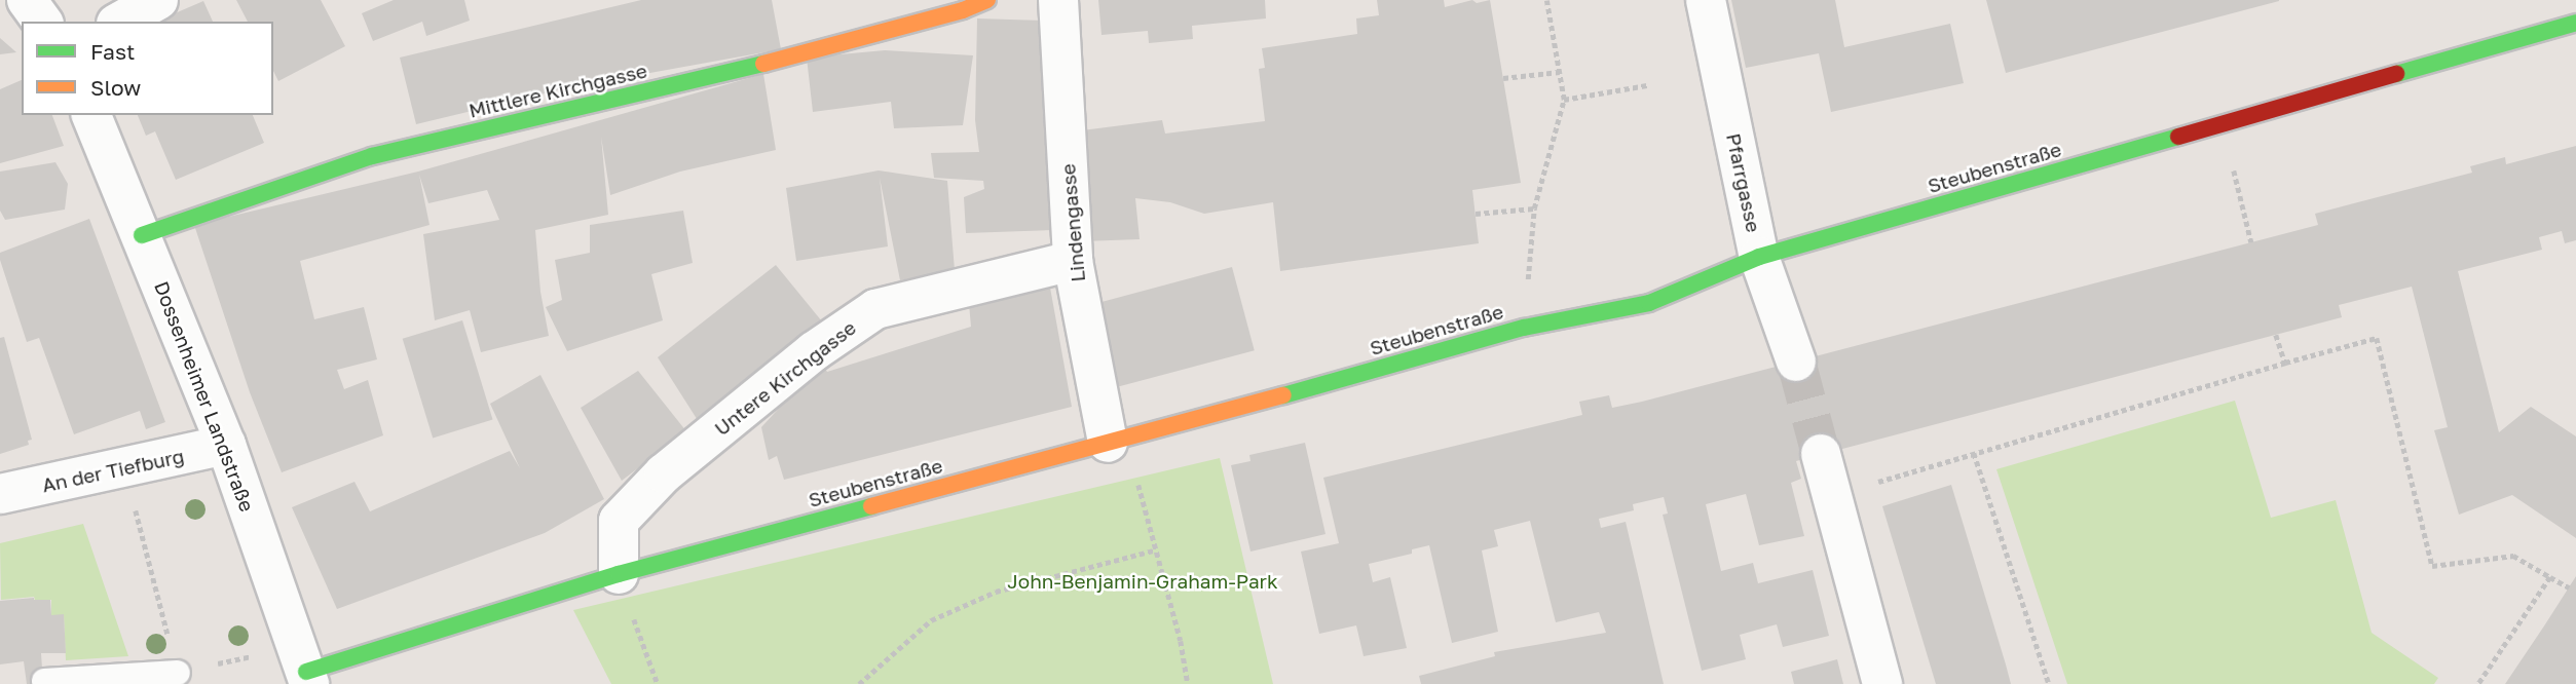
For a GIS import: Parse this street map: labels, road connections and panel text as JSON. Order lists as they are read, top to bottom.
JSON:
{
  "streets": {
    "street": [
      "Mittlere Kirchgasse",
      "Steubenstraße",
      "Pfarrgasse",
      "Lindengasse",
      "Untere Kirchgasse",
      "Dossenheimer Landstraße",
      "An der Tiefburg"
    ]
  },
  "crossings": [
    ["Mittlere Kirchgasse", "Dossenheimer Landstraße"],
    ["Steubenstraße", "Pfarrgasse"],
    ["Steubenstraße", "Lindengasse"],
    ["Steubenstraße", "Untere Kirchgasse"],
    ["Steubenstraße", "Dossenheimer Landstraße"],
    ["Lindengasse", "Untere Kirchgasse"],
    ["Dossenheimer Landstraße", "An der Tiefburg"]
  ],
  "parks": ["John-Benjamin-Graham-Park"],
  "legend": ["Fast", "Slow"]
}
